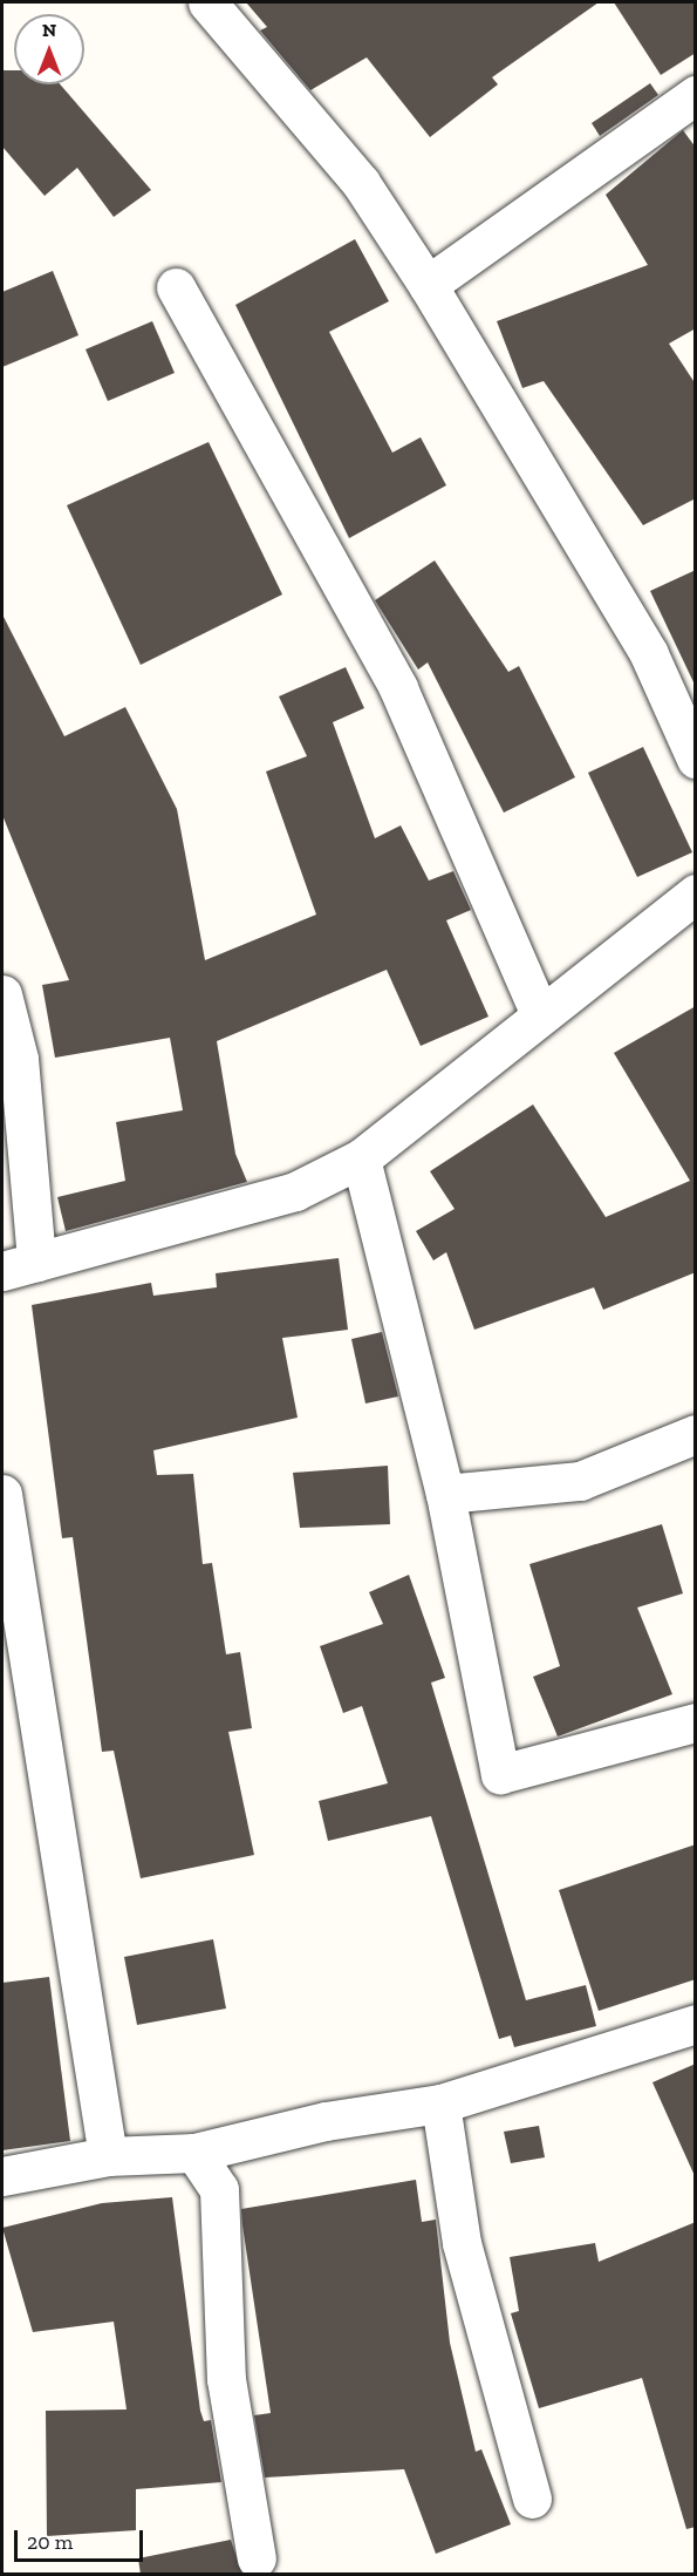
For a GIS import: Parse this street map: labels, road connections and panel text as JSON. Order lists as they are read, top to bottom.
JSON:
{
  "scale_bar": "20 m",
  "north": "top"
}
